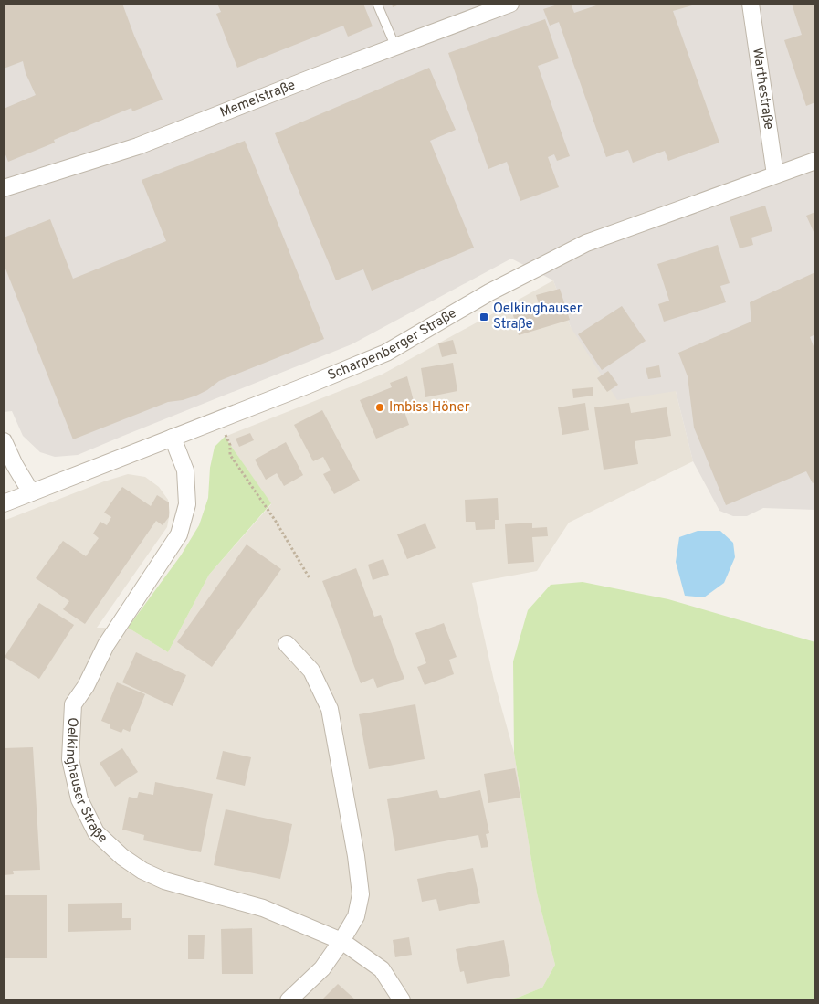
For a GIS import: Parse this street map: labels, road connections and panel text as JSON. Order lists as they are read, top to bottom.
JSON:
{
  "streets": {
    "street": [
      "Warthestraße",
      "Memelstraße",
      "Scharpenberger Straße",
      "Oelkinghauser Straße"
    ]
  },
  "crossings": [
    ["Warthestraße", "Scharpenberger Straße"],
    ["Scharpenberger Straße", "Oelkinghauser Straße"]
  ],
  "places": {
    "transit": ["Oelkinghauser Straße"],
    "other": ["Imbiss Höner"]
  }
}
